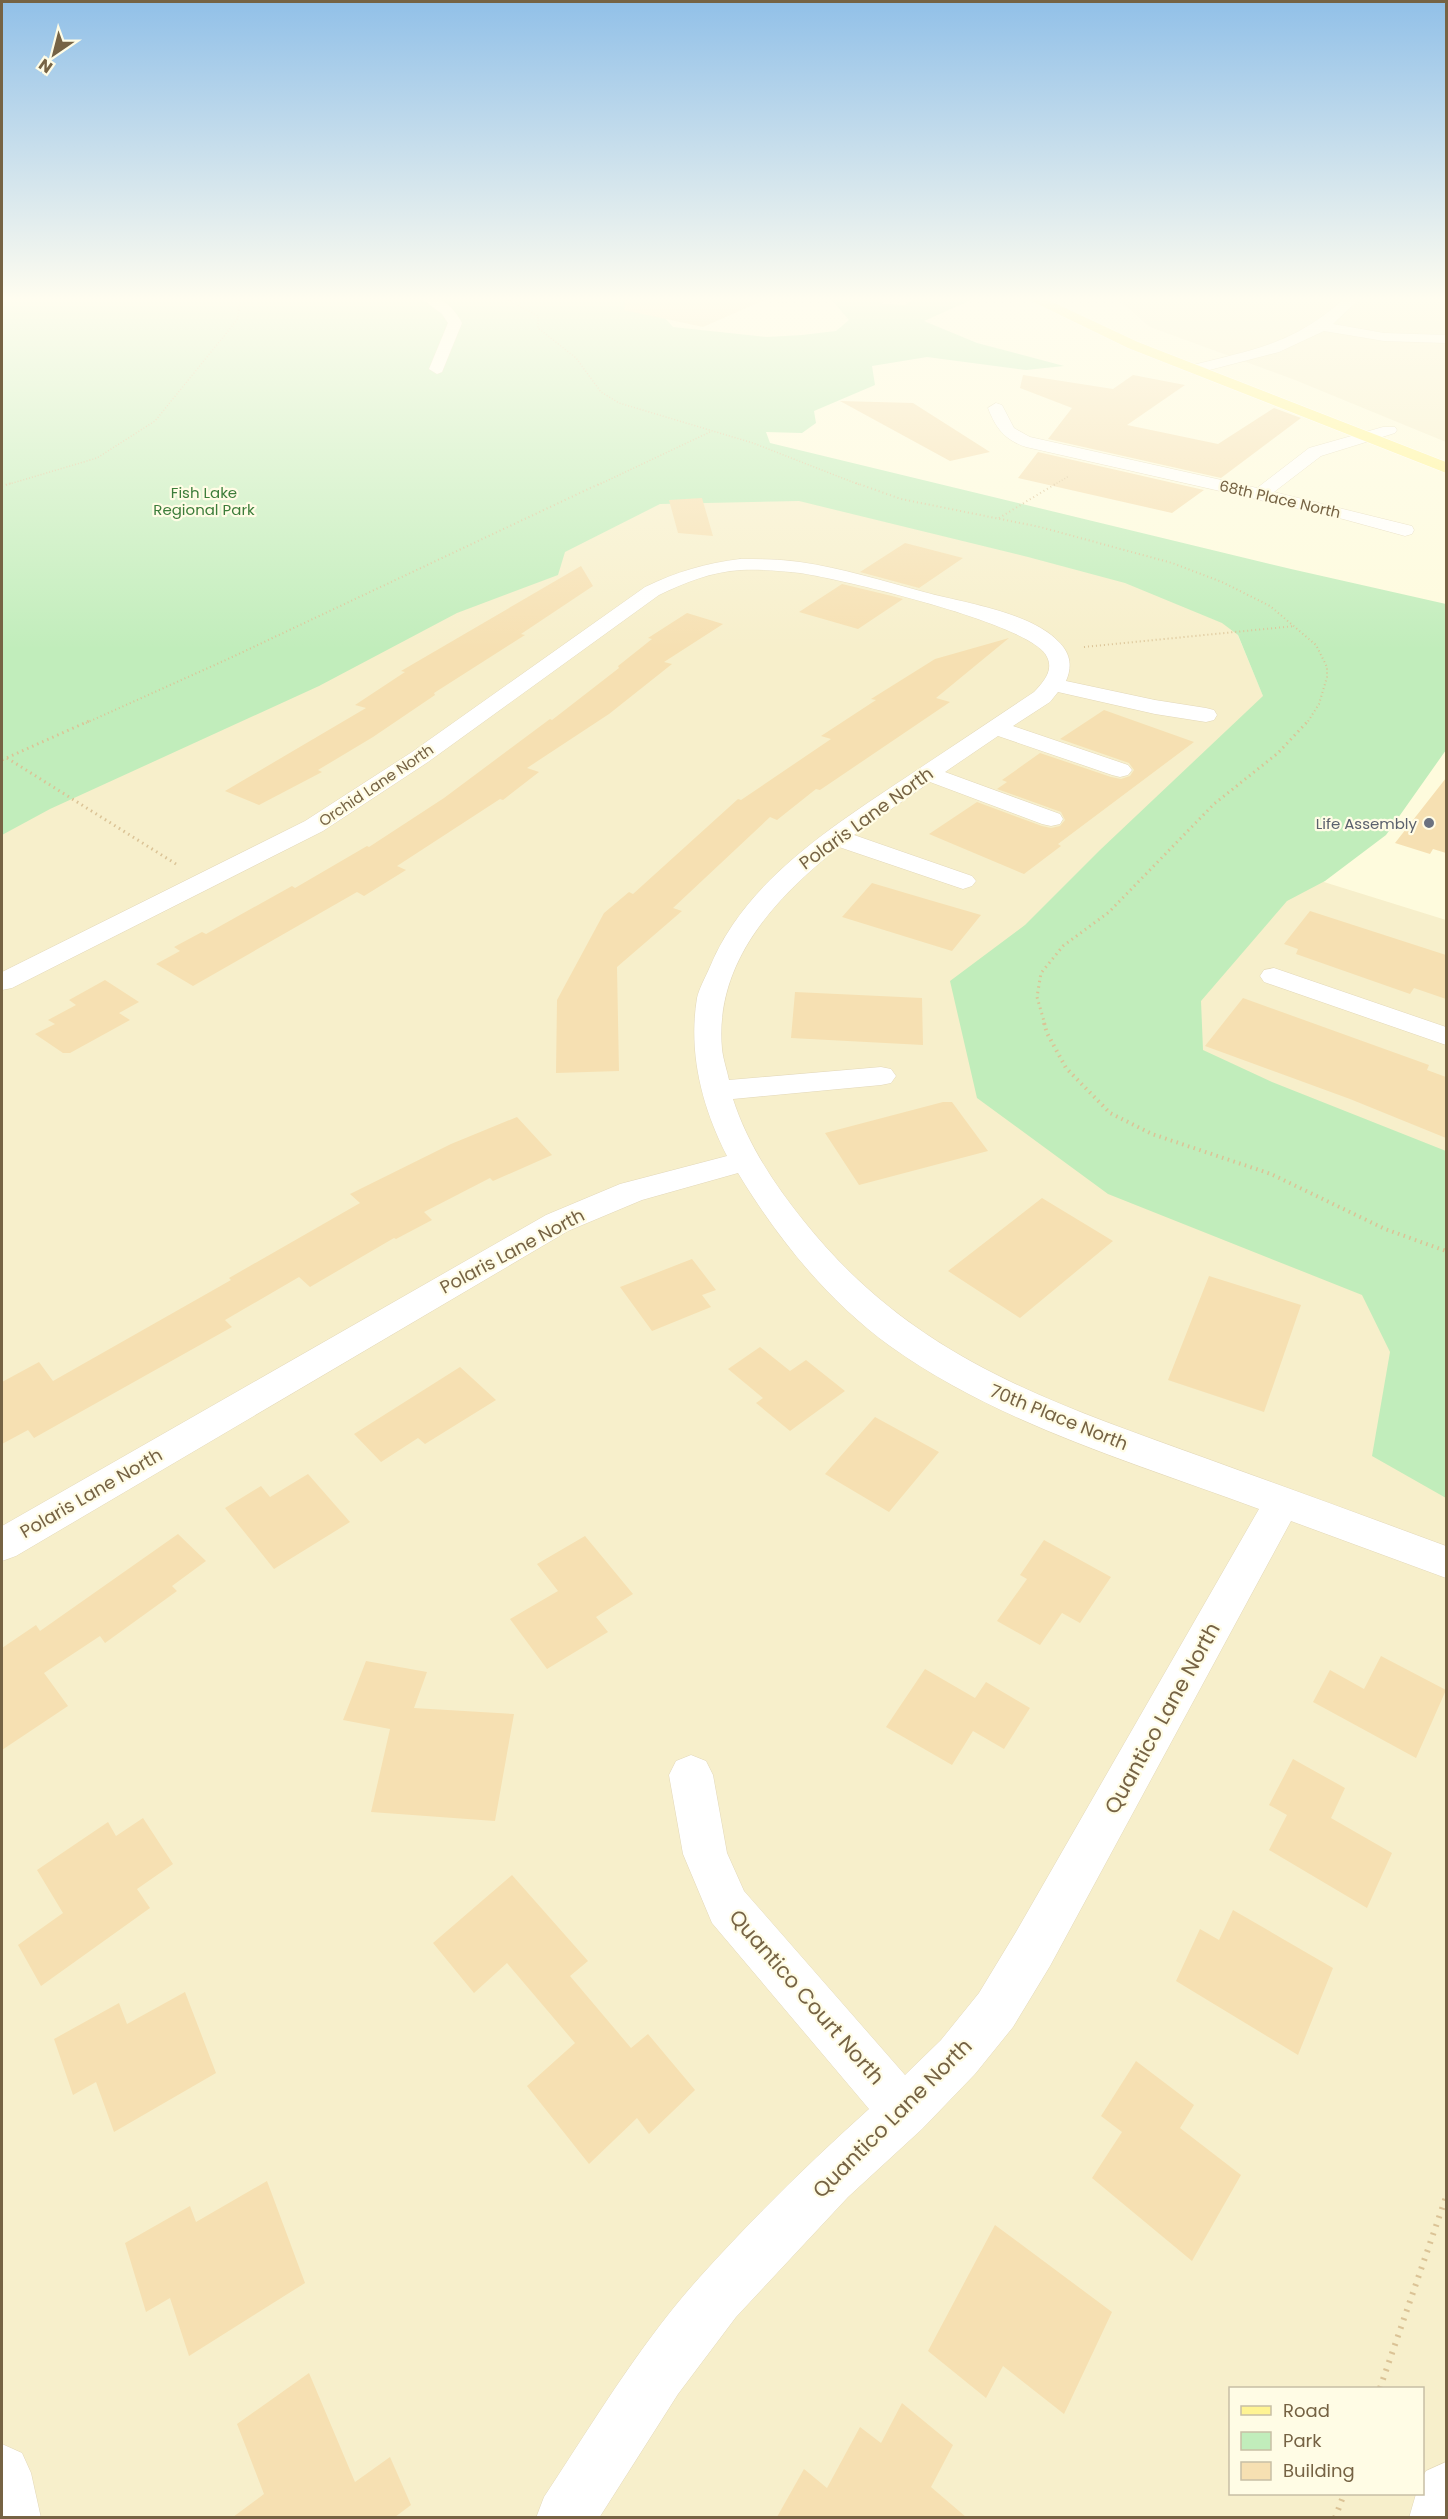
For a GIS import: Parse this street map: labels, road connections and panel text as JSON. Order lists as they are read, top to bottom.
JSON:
{
  "streets": {
    "street": [
      "68th Place North",
      "Orchid Lane North",
      "Polaris Lane North",
      "70th Place North",
      "Quantico Lane North",
      "Quantico Court North"
    ]
  },
  "crossings": [
    ["Polaris Lane North", "70th Place North"],
    ["70th Place North", "Quantico Lane North"],
    ["Quantico Lane North", "Quantico Court North"]
  ],
  "parks": ["Fish Lake Regional Park"],
  "places": ["Life Assembly"],
  "legend": ["Road", "Park", "Building"],
  "north": "bottom left"
}
